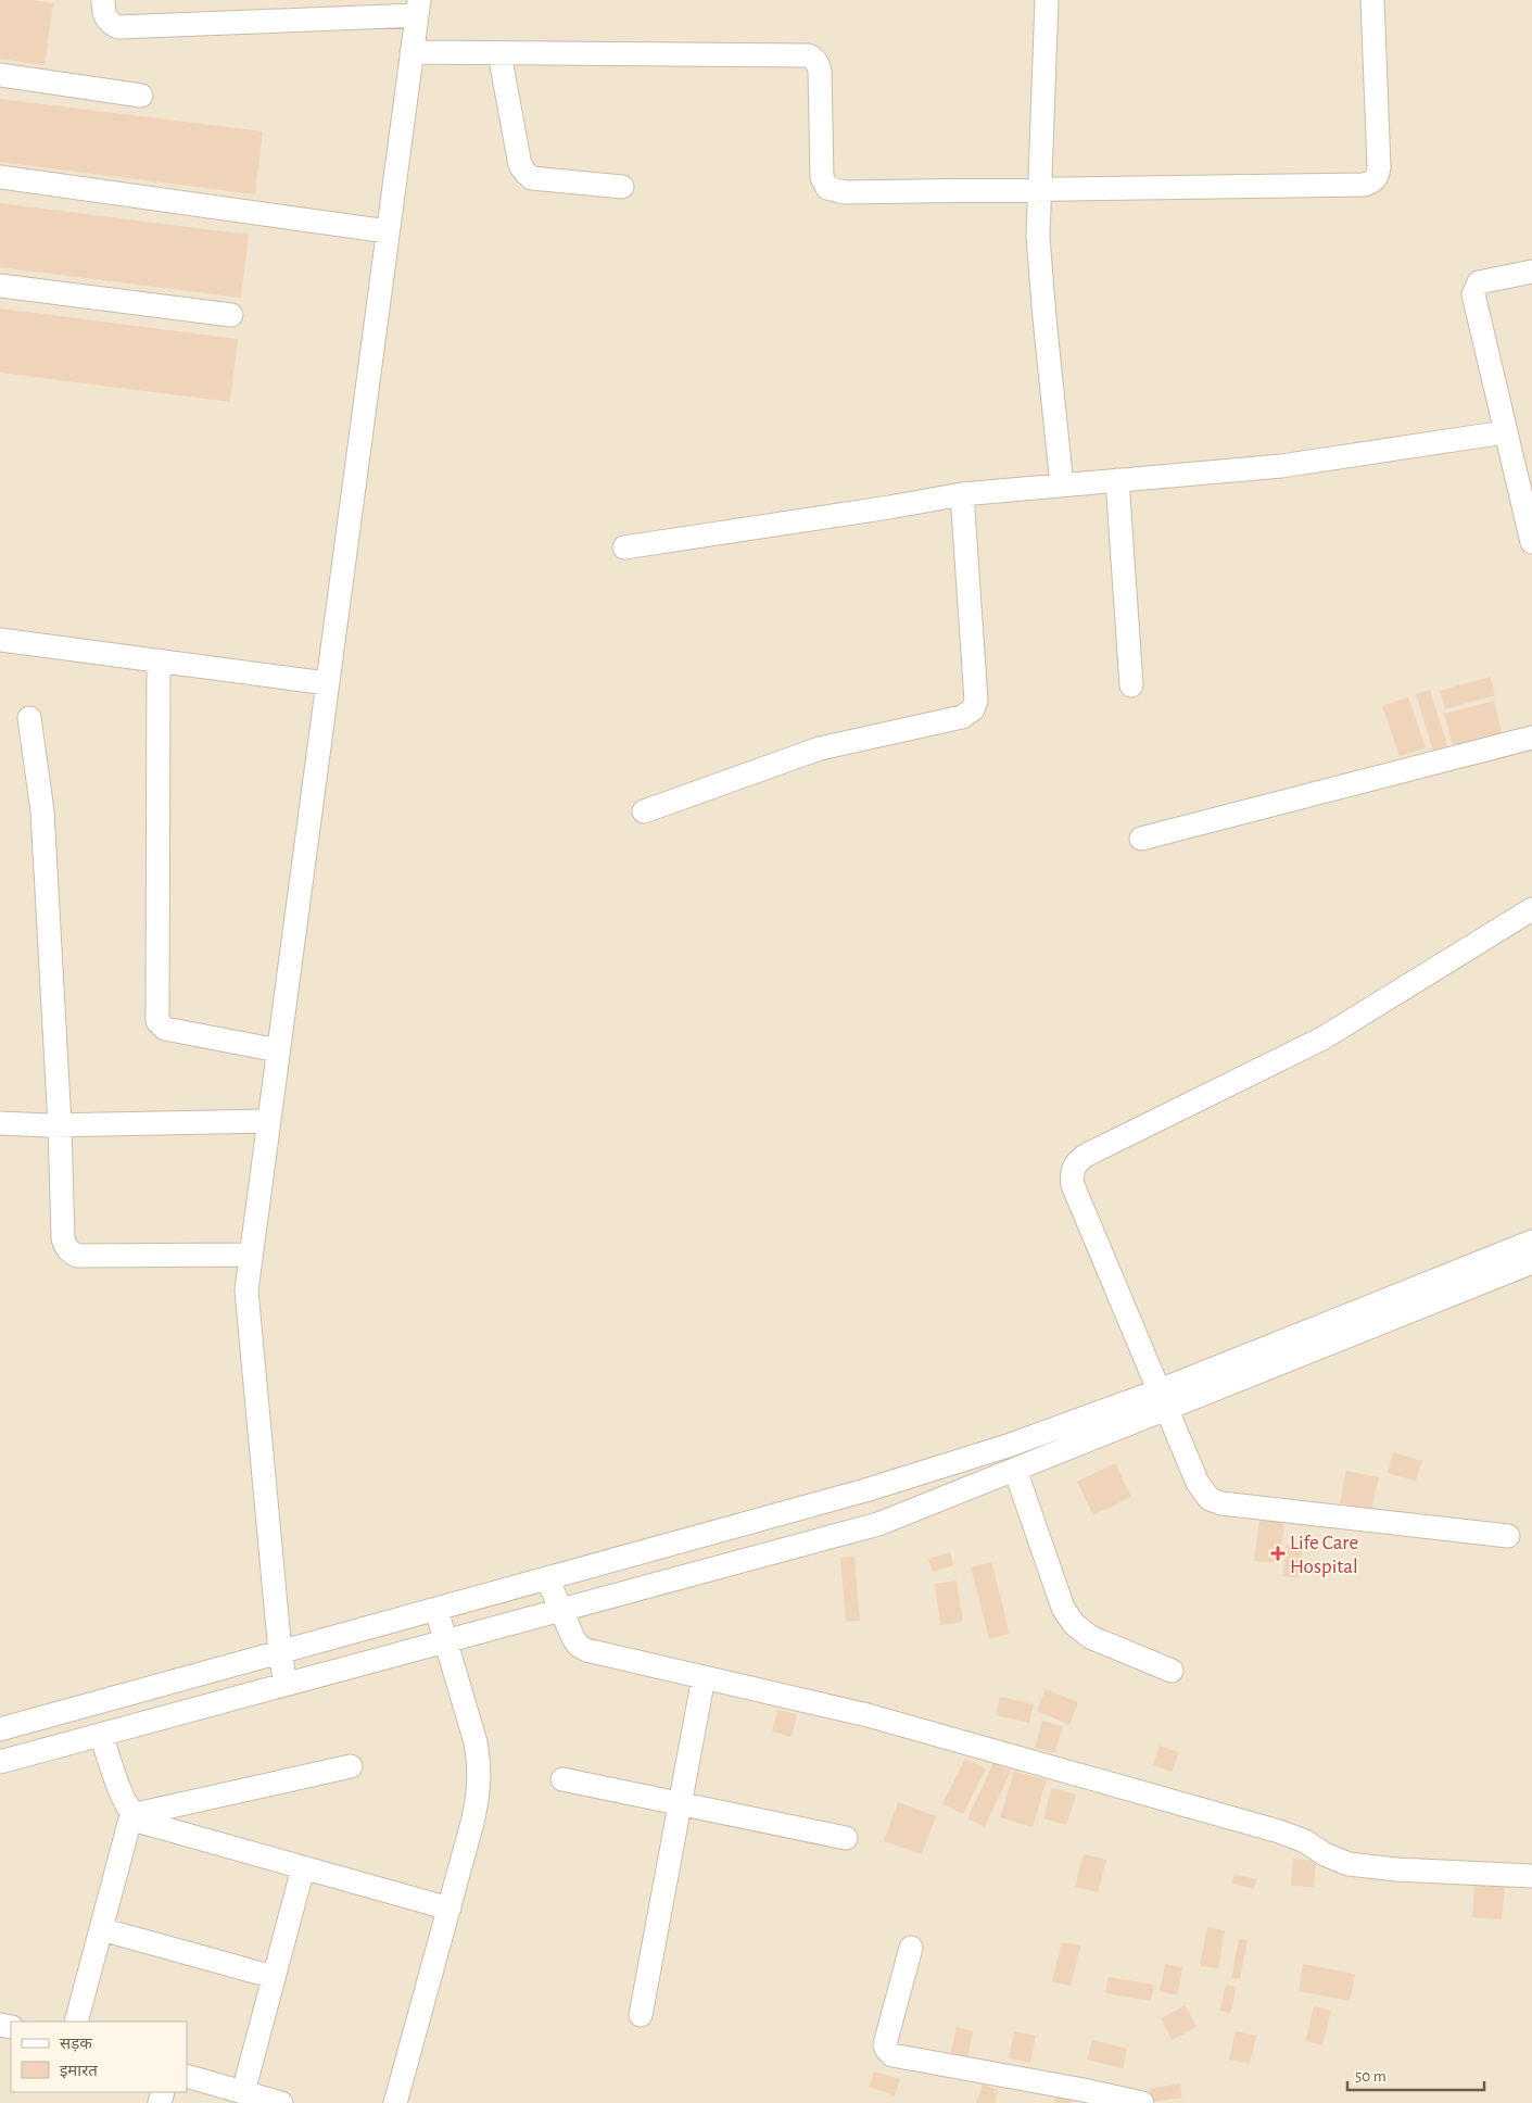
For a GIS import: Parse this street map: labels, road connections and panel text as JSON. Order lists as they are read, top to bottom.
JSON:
{
  "places": {
    "health": ["Life Care Hospital"]
  },
  "legend": ["सड़क", "इमारत"],
  "scale_bar": "50 m"
}
